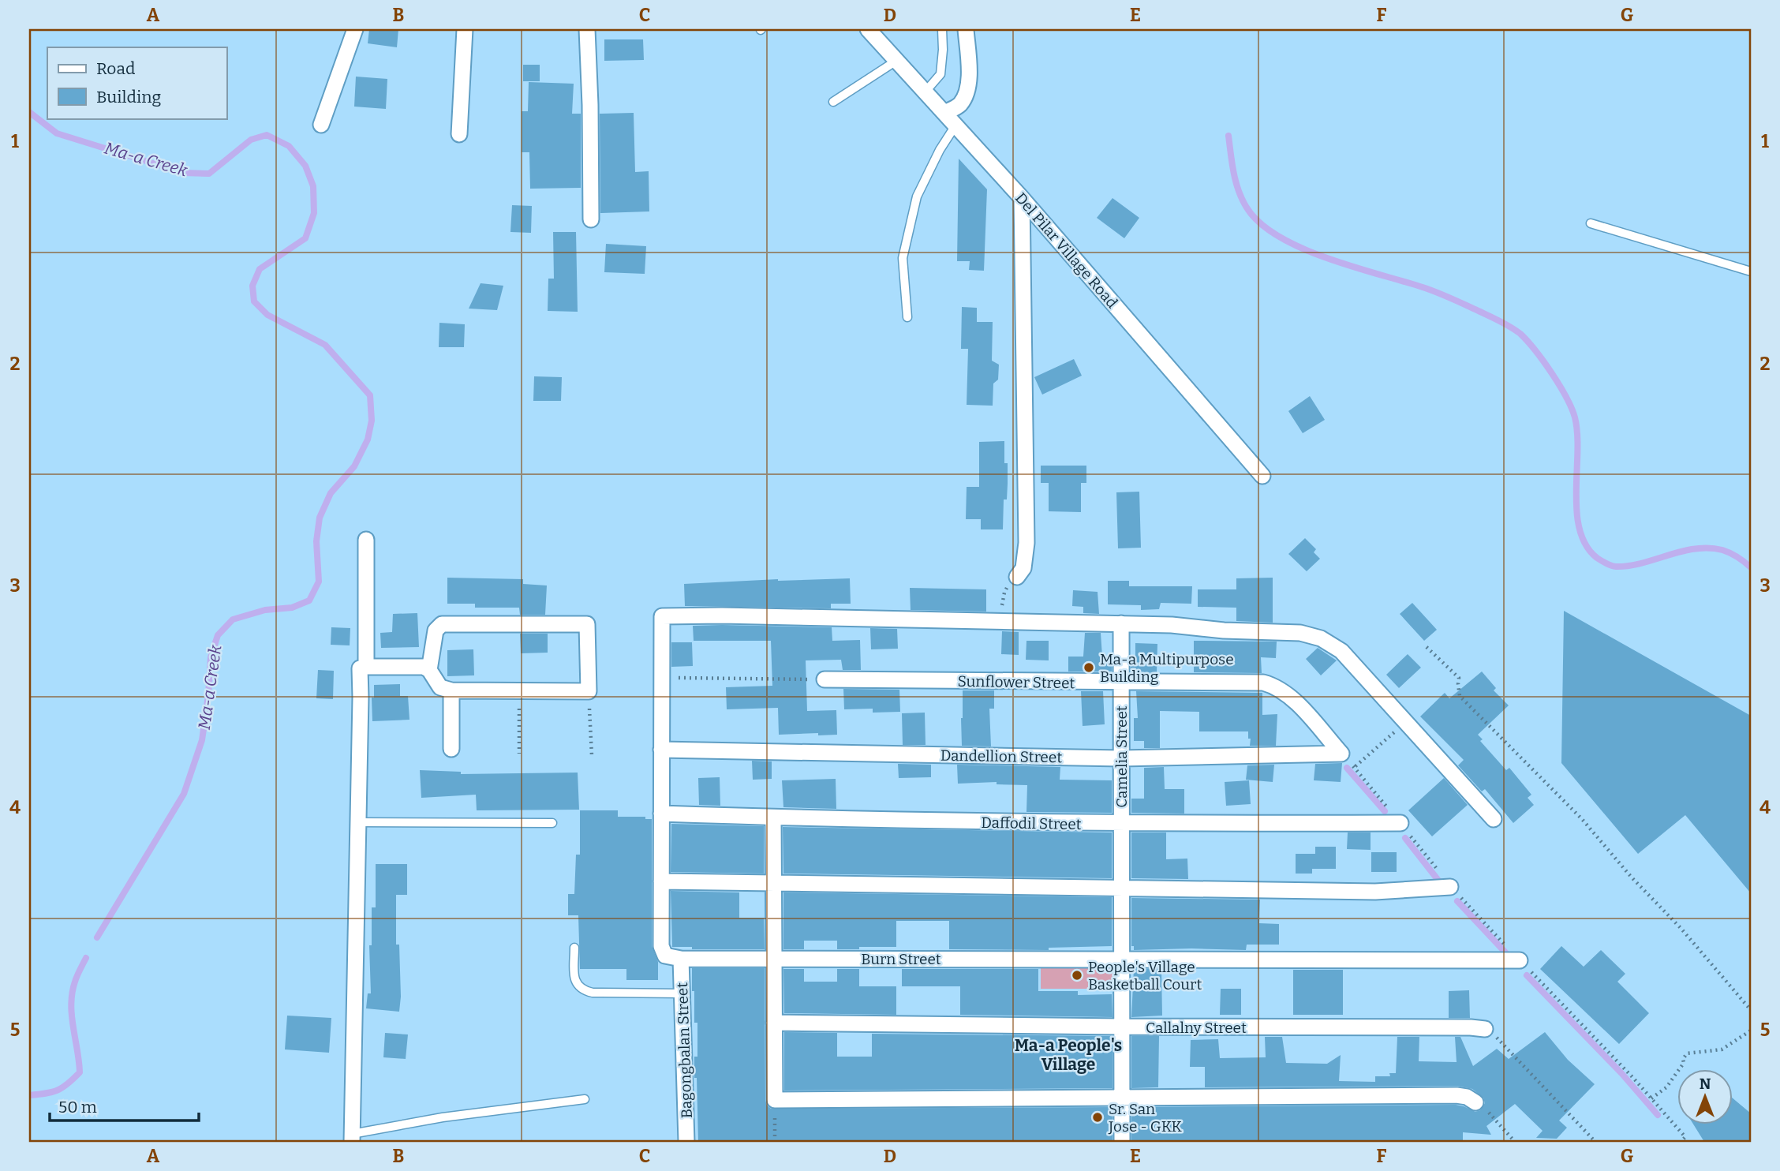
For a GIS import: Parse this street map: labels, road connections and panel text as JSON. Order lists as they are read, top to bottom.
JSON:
{
  "streets": {
    "street": [
      "Del Pilar Village Road",
      "Sunflower Street",
      "Dandellion Street",
      "Camelia Street",
      "Daffodil Street",
      "Burn Street",
      "Callalny Street",
      "Bagongbalan Street"
    ]
  },
  "crossings": [
    ["Sunflower Street", "Dandellion Street"],
    ["Sunflower Street", "Camelia Street"],
    ["Dandellion Street", "Camelia Street"],
    ["Camelia Street", "Daffodil Street"],
    ["Burn Street", "Bagongbalan Street"]
  ],
  "districts": ["Ma-a People's Village"],
  "water": ["Ma-a Creek"],
  "places": ["Ma-a Multipurpose Building", "People's Village Basketball Court", "Sr. San Jose - GKK"],
  "legend": ["Road", "Building"],
  "scale_bar": "50 m",
  "north": "top",
  "grid": {
    "columns": [
      "A",
      "B",
      "C",
      "D",
      "E",
      "F",
      "G"
    ],
    "rows": [
      "1",
      "2",
      "3",
      "4",
      "5"
    ]
  }
}
